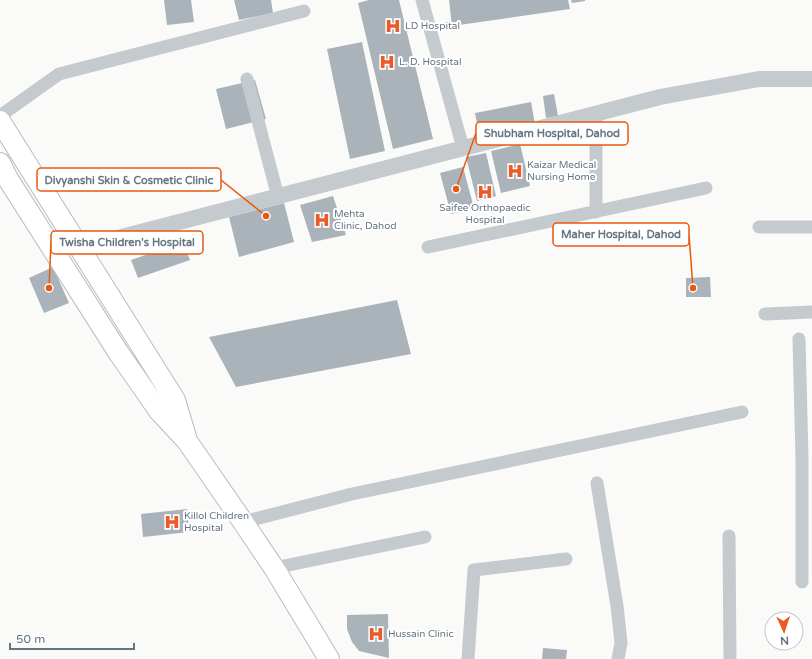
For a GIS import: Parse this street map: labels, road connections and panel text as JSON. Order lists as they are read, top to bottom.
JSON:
{
  "places": {
    "hospital": [
      "LD Hospital",
      "L. D. Hospital",
      "Kaizar Medical Nursing Home",
      "Saifee Orthopaedic Hospital",
      "Mehta Clinic, Dahod",
      "Killol Children Hospital",
      "Hussain Clinic"
    ],
    "other": [
      "Shubham Hospital, Dahod",
      "Divyanshi Skin & Cosmetic Clinic",
      "Twisha Children's Hospital",
      "Maher Hospital, Dahod"
    ]
  },
  "scale_bar": "50 m",
  "north": "bottom"
}
